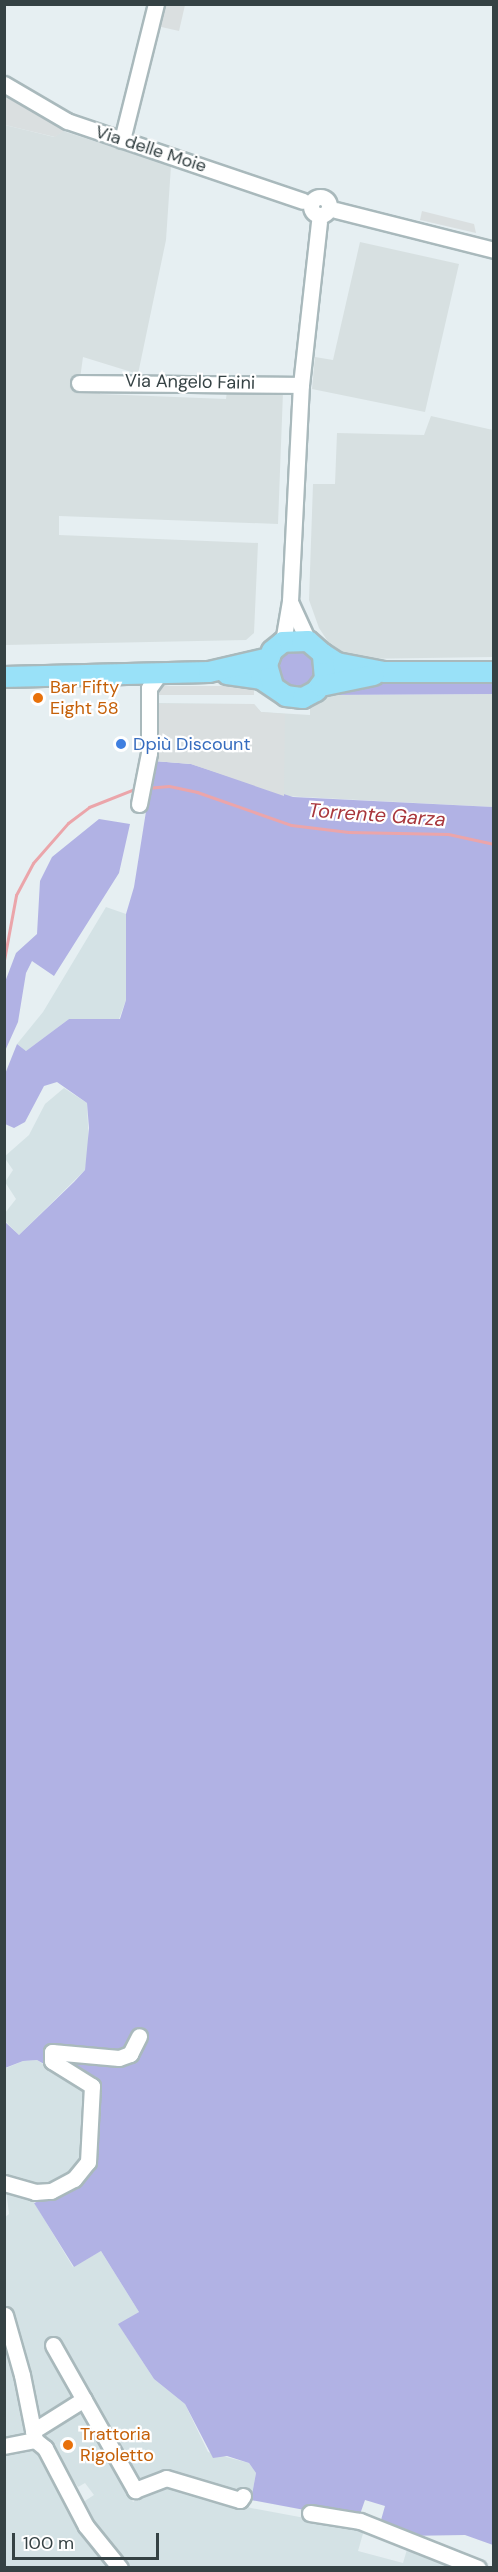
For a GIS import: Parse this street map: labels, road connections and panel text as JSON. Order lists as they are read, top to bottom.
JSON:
{
  "streets": {
    "street": ["Via delle Moie", "Via Angelo Faini"]
  },
  "water": ["Torrente Garza"],
  "places": ["Bar Fifty Eight 58", "Dpiù Discount", "Trattoria Rigoletto"],
  "scale_bar": "100 m"
}
